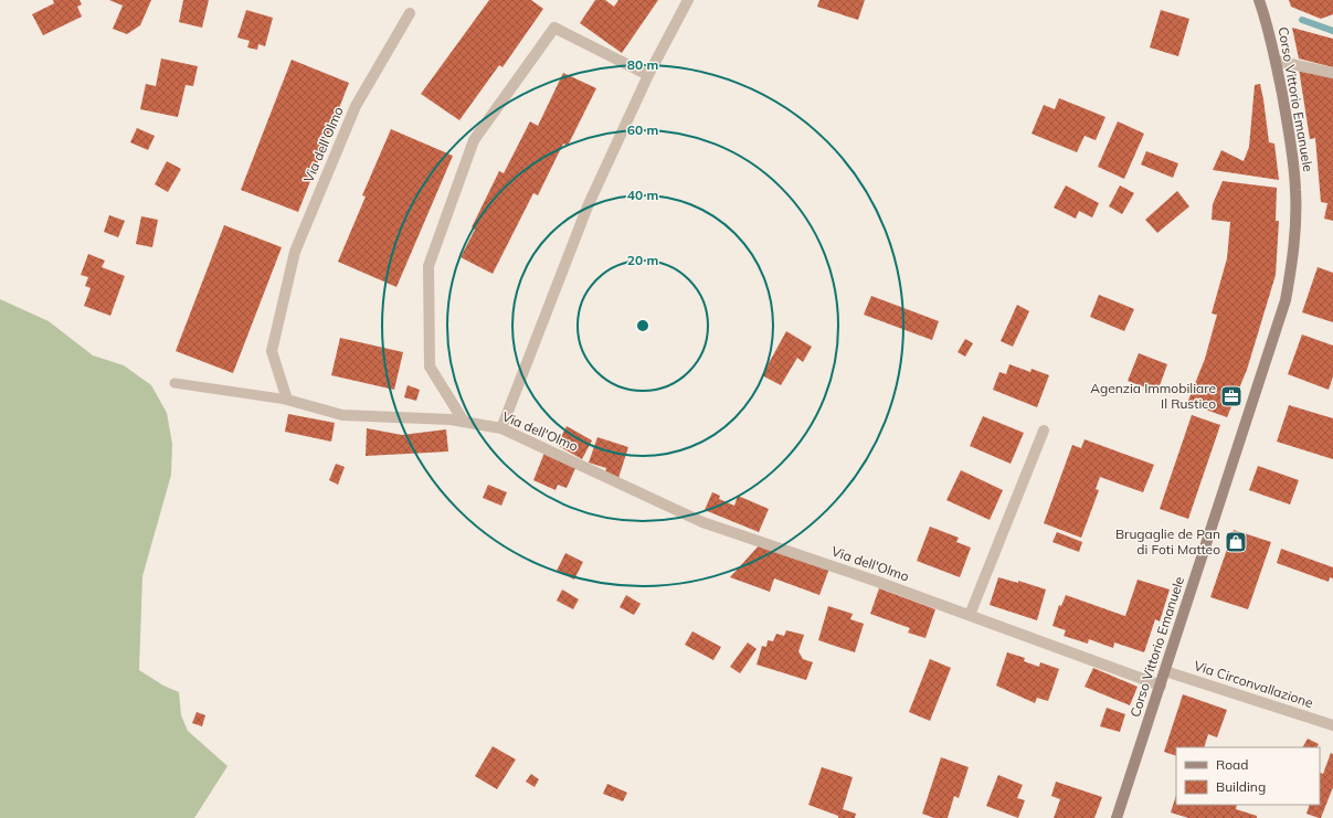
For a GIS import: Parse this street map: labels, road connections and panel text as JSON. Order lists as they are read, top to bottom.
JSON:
{
  "streets": {
    "main road": ["Corso Vittorio Emanuele"],
    "street": ["Via dell'Olmo", "Via Circonvallazione"]
  },
  "crossings": [
    ["Corso Vittorio Emanuele", "Via dell'Olmo"],
    ["Corso Vittorio Emanuele", "Via Circonvallazione"]
  ],
  "places": {
    "office": ["Agenzia Immobiliare Il Rustico"],
    "shop": ["Brugaglie de Pan di Foti Matteo"]
  },
  "legend": ["Road", "Building"],
  "rings": [
    "80 m",
    "60 m",
    "40 m",
    "20 m"
  ]
}
